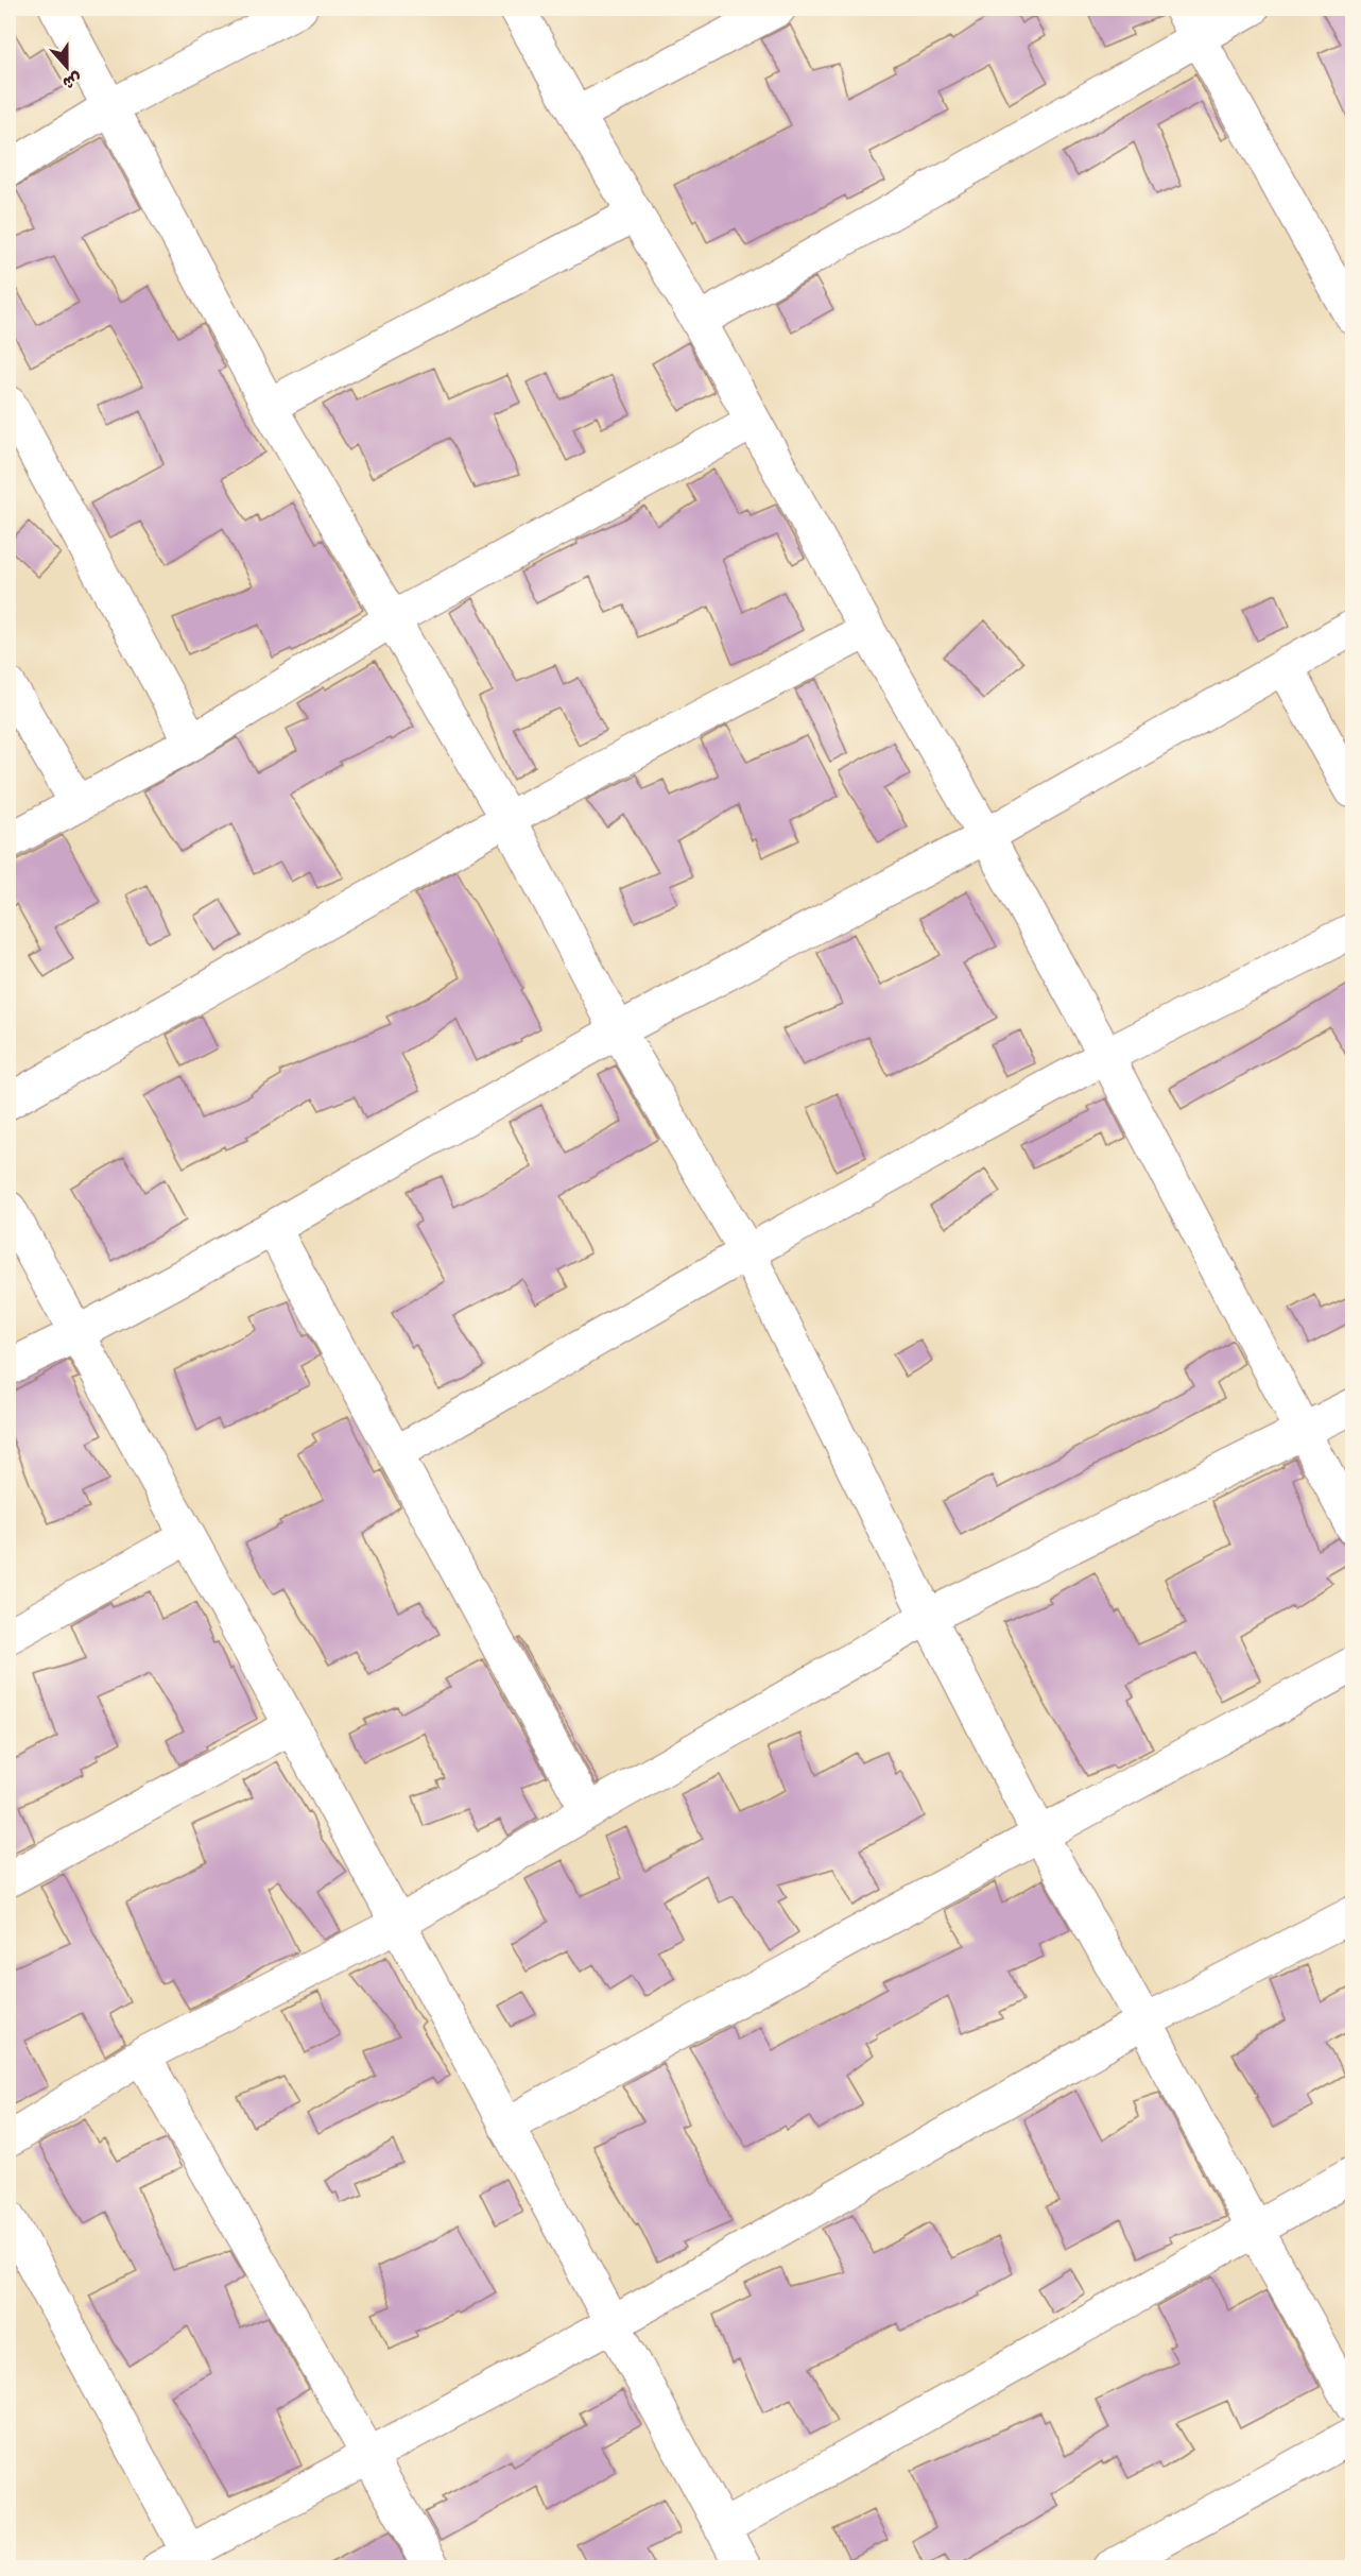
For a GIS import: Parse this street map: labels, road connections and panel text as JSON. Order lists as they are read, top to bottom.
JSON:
{
  "north": "bottom"
}
